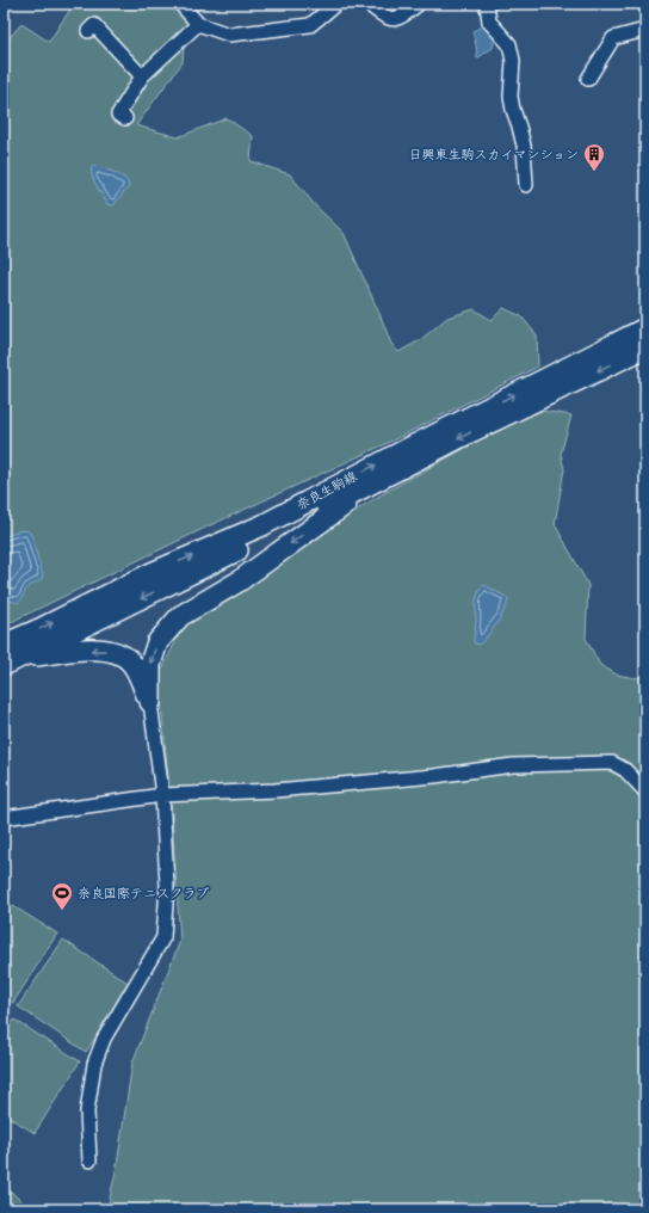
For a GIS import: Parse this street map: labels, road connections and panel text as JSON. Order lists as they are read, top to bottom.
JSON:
{
  "streets": {
    "main road": ["奈良生駒線"]
  },
  "places": {
    "building": ["日興東生駒スカイマンション"],
    "sports": ["奈良国際テニスクラブ"]
  }
}
